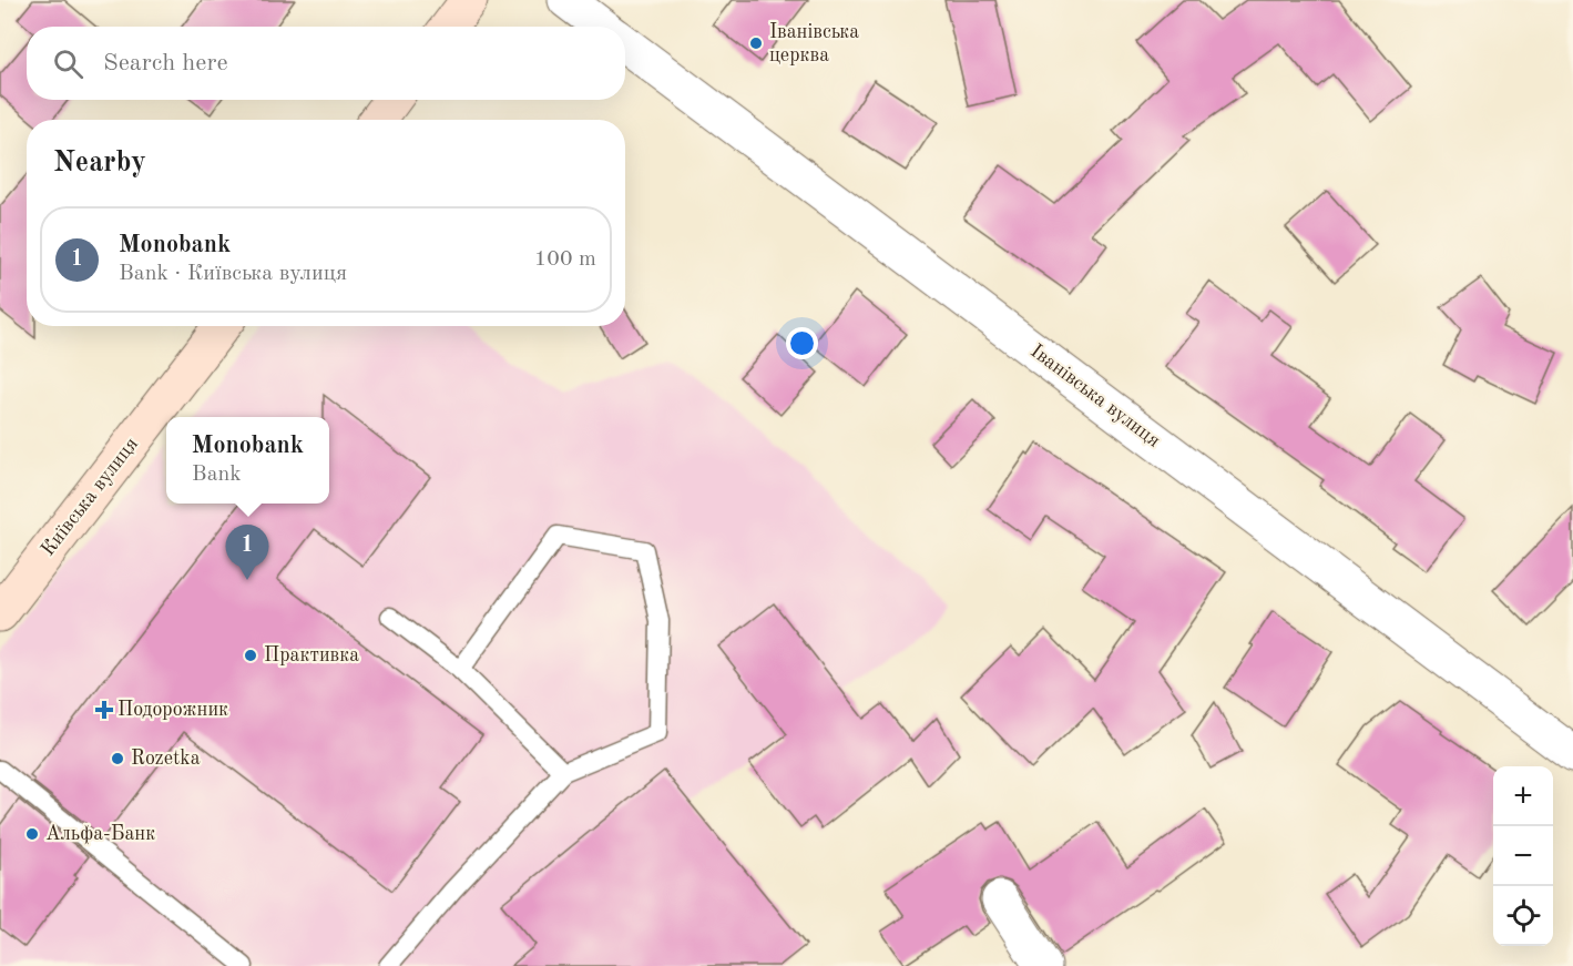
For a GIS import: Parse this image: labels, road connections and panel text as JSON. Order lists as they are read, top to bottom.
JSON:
{
  "streets": {
    "main road": ["Київська вулиця"],
    "street": ["Іванівська вулиця"]
  },
  "places": {
    "other": [
      "Іванівська церква",
      "Практивка",
      "Rozetka",
      "Альфа-Банк"
    ],
    "health": ["Подорожник"]
  },
  "page": {
    "search": "Search here",
    "heading": "Nearby",
    "list": [
      {
        "mark": "1",
        "name": "Monobank",
        "note": "Bank · Київська вулиця",
        "value": "100 m"
      }
    ],
    "popup": ["Monobank", "Bank"],
    "pins": "1",
    "map_buttons": ["+", "−"]
  }
}
